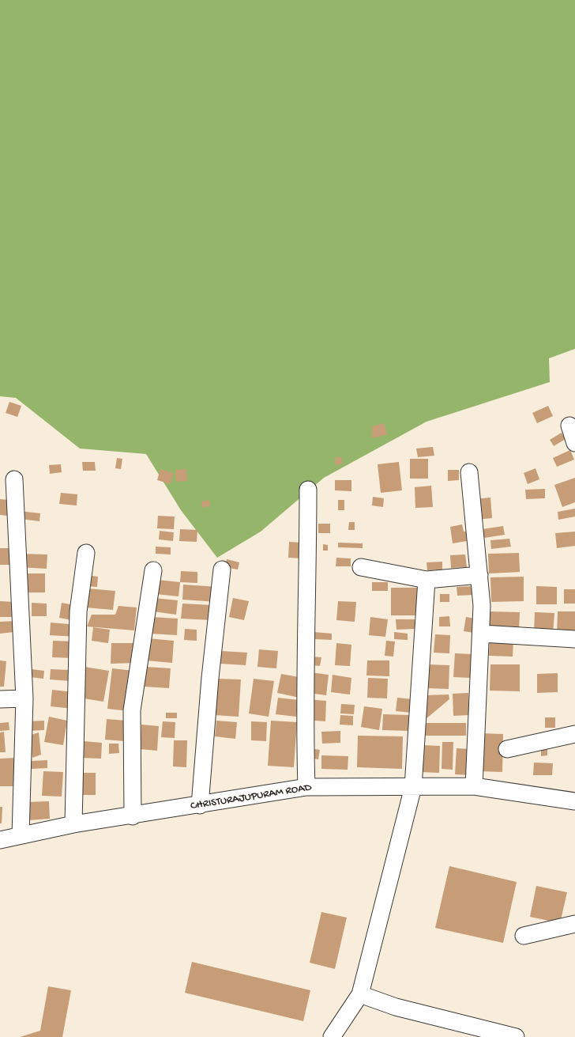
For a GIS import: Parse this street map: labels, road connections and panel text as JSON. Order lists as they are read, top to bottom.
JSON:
{
  "streets": {
    "street": ["CHRISTURAJUPURAM ROAD"]
  }
}
